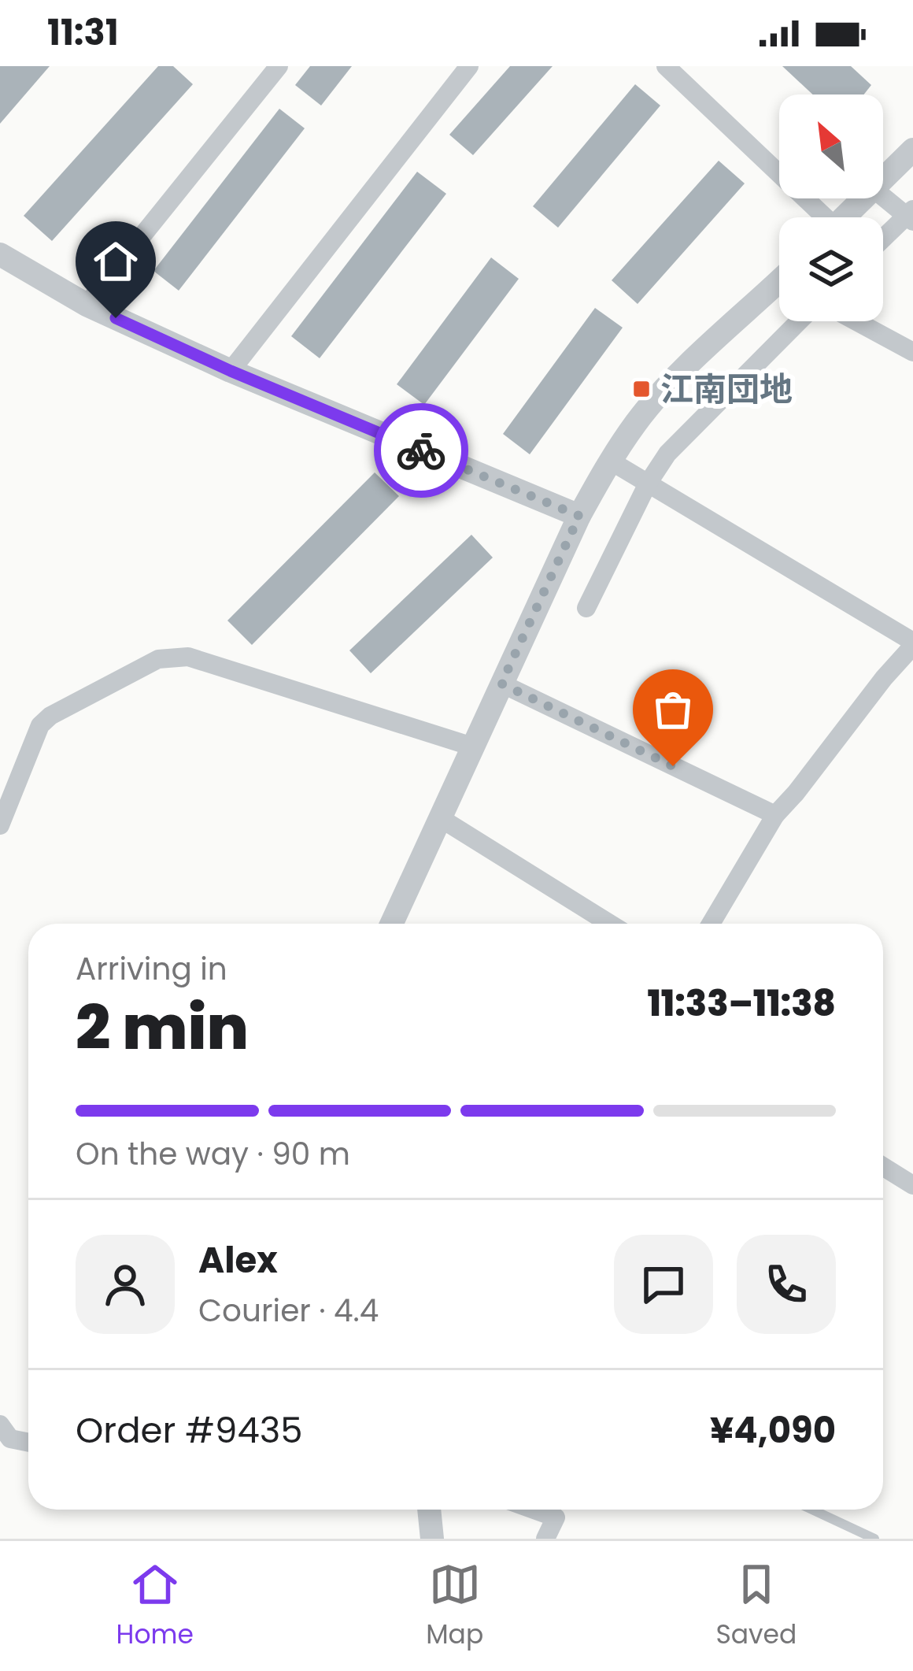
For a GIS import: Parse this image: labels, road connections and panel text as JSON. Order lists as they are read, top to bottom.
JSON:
{
  "places": {
    "transit": ["江南団地"]
  },
  "north": "top left",
  "page": {
    "status": "11:31",
    "heading": ["2 min", "Arriving in", "11:33–11:38"],
    "panel": [
      "Alex",
      "Courier · 4.4",
      "Order #9435",
      "¥4,090"
    ],
    "bar": "On the way · 90 m",
    "tabs": ["Home", "Map", "Saved"]
  }
}
